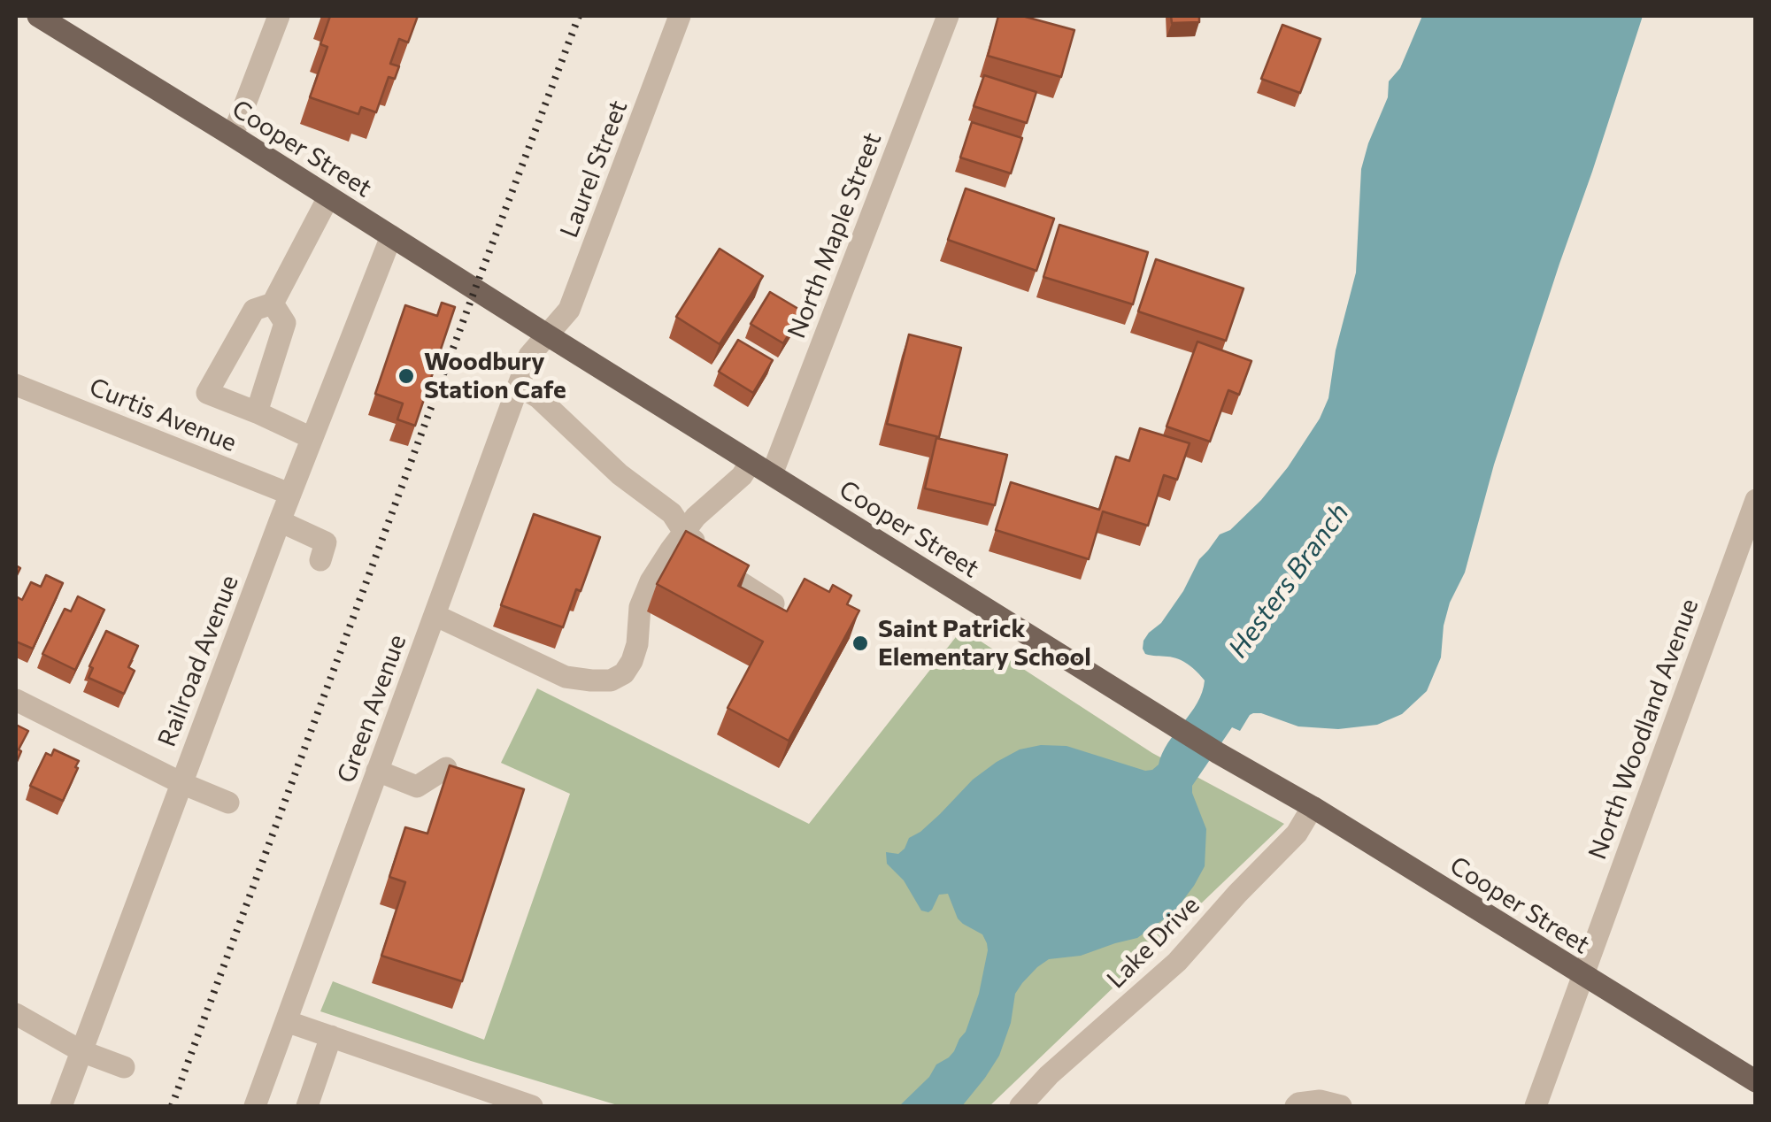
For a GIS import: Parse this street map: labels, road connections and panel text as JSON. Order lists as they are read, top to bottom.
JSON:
{
  "streets": {
    "main road": ["Cooper Street"],
    "street": [
      "Laurel Street",
      "North Maple Street",
      "Curtis Avenue",
      "Railroad Avenue",
      "Green Avenue",
      "North Woodland Avenue",
      "Lake Drive"
    ]
  },
  "crossings": [
    ["Cooper Street", "Laurel Street"],
    ["Cooper Street", "North Maple Street"],
    ["Cooper Street", "Railroad Avenue"],
    ["Cooper Street", "Green Avenue"],
    ["Cooper Street", "North Woodland Avenue"],
    ["Cooper Street", "Lake Drive"],
    ["Laurel Street", "Green Avenue"],
    ["Curtis Avenue", "Railroad Avenue"]
  ],
  "water": ["Hesters Branch"],
  "places": ["Woodbury Station Cafe", "Saint Patrick Elementary School"]
}
